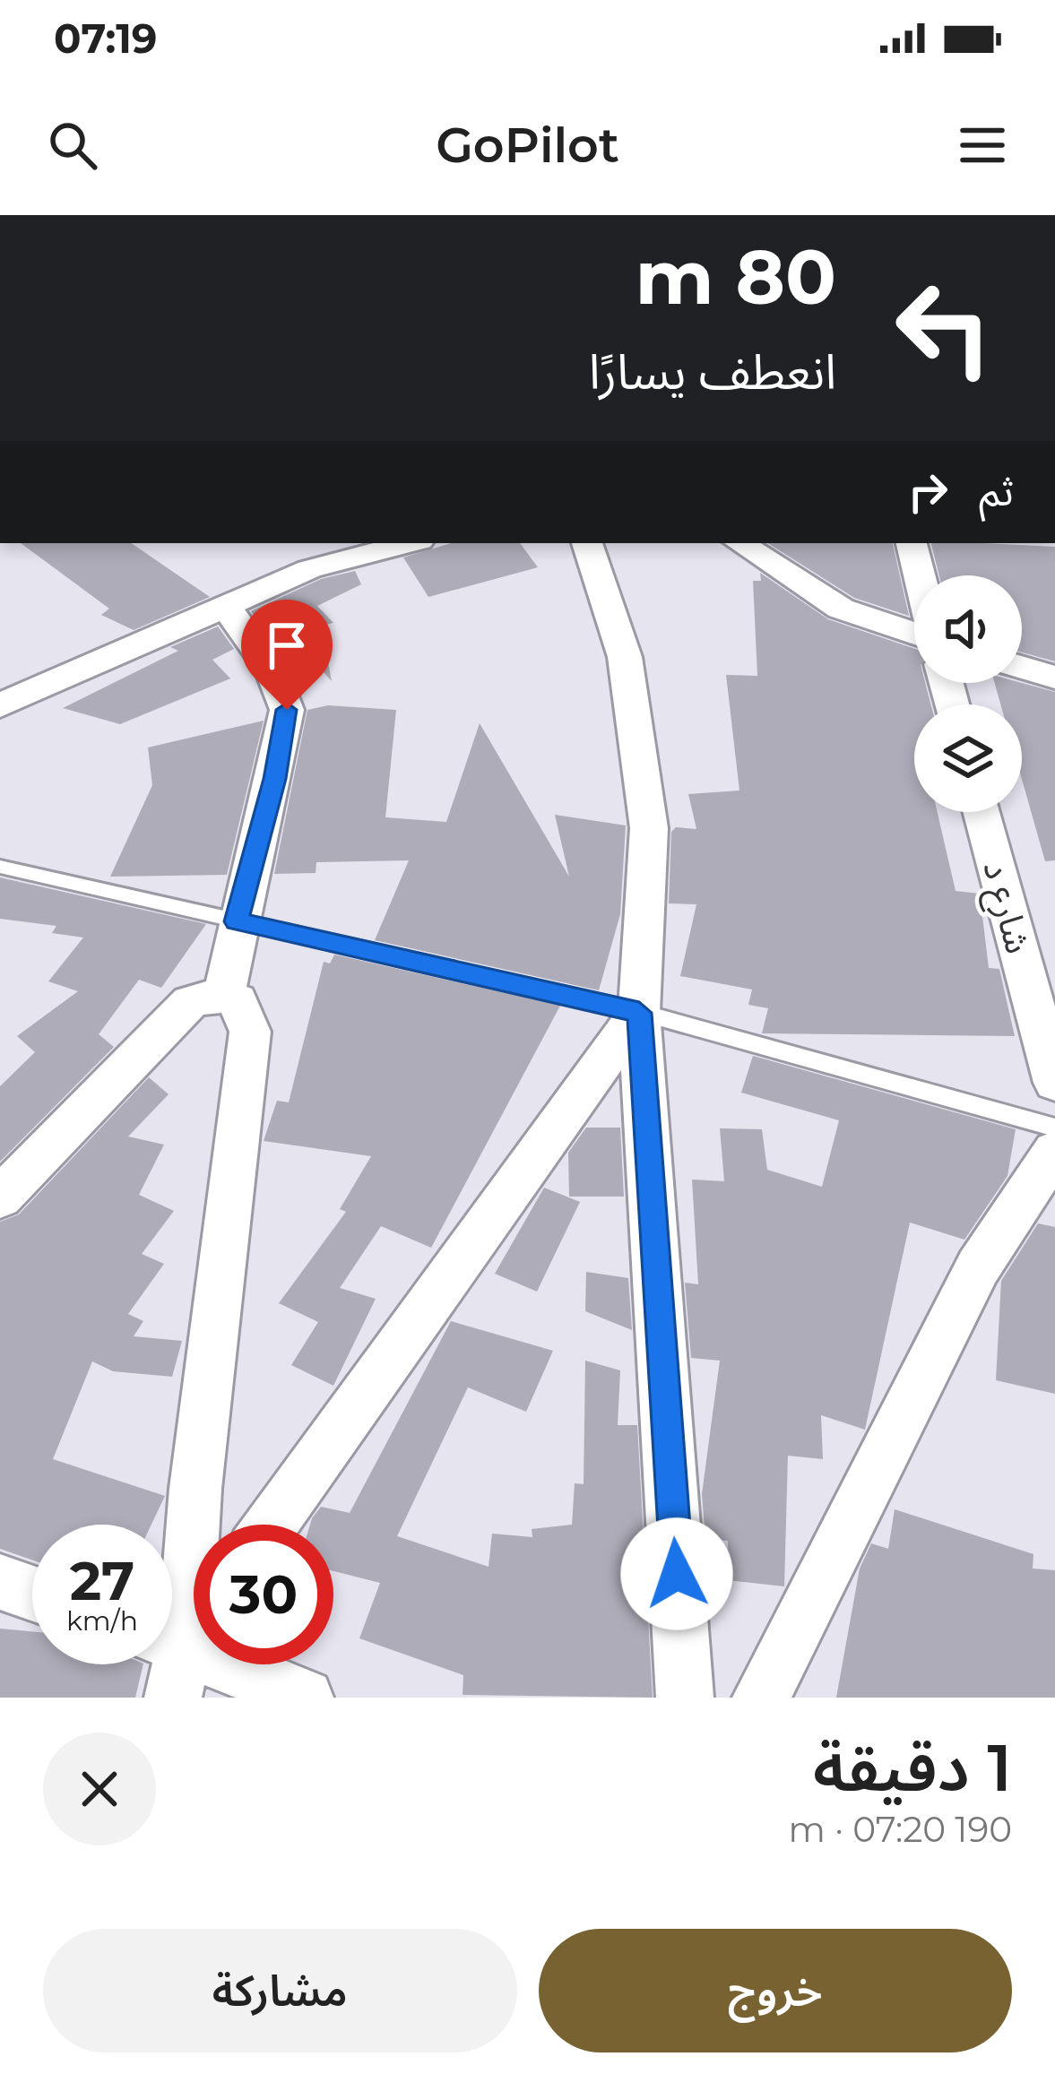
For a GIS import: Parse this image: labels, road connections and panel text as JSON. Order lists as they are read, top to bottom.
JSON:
{
  "streets": {
    "street": ["شارع د"]
  },
  "page": {
    "status": "07:19",
    "header": "GoPilot",
    "turn": ["80 m", "انعطف يسارًا"],
    "then": "ثم",
    "speed": "27 km/h",
    "limit": "30",
    "heading": ["1 دقيقة", "190 m · 07:20"],
    "buttons": ["خروج", "مشاركة"]
  }
}
